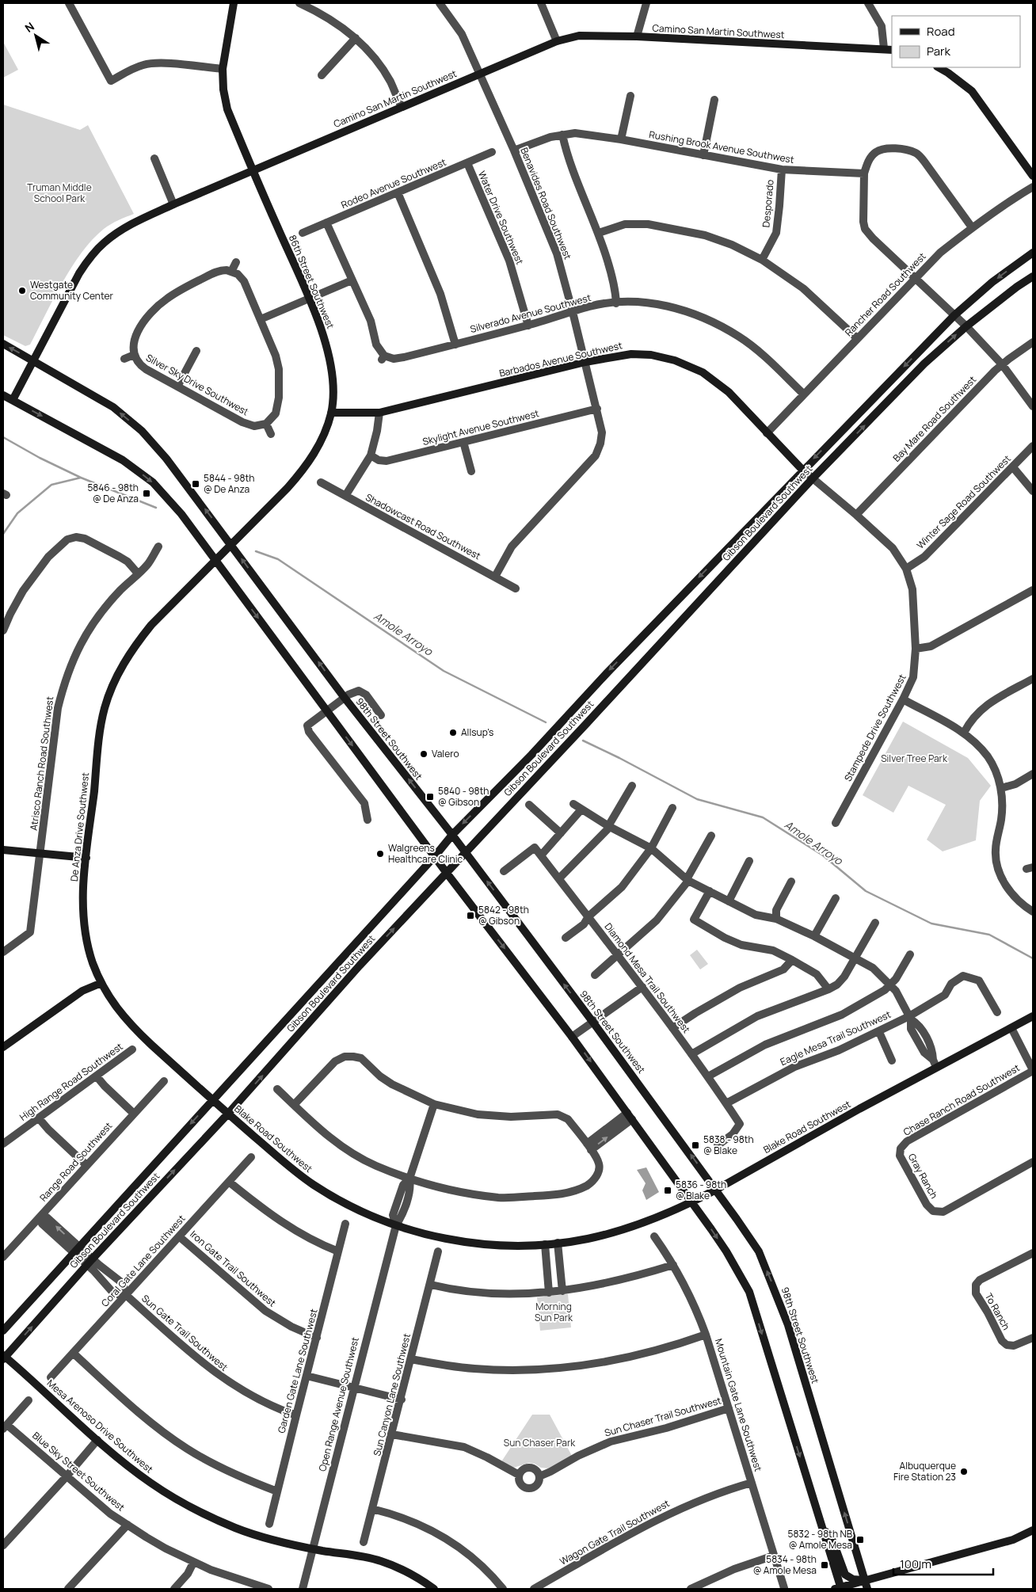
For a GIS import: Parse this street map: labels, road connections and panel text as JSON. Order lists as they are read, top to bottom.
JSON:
{
  "streets": {
    "street": [
      "Camino San Martin Southwest",
      "Rushing Brook Avenue Southwest",
      "Rodeo Avenue Southwest",
      "Benavides Road Southwest",
      "Desporado",
      "Water Drive Southwest",
      "86th Street Southwest",
      "Rancher Road Southwest",
      "Silverado Avenue Southwest",
      "Barbados Avenue Southwest",
      "Silver Sky Drive Southwest",
      "Bay Mare Road Southwest",
      "Skylight Avenue Southwest",
      "Winter Sage Road Southwest",
      "Gibson Boulevard Southwest",
      "Shadowcast Road Southwest",
      "Stampede Drive Southwest",
      "98th Street Southwest",
      "Atrisco Ranch Road Southwest",
      "De Anza Drive Southwest",
      "Diamond Mesa Trail Southwest",
      "Eagle Mesa Trail Southwest",
      "High Range Road Southwest",
      "Chase Ranch Road Southwest",
      "Blake Road Southwest",
      "Range Road Southwest",
      "Gray Ranch",
      "Coral Gate Lane Southwest",
      "Iron Gate Trail Southwest",
      "To Ranch",
      "Sun Gate Trail Southwest",
      "Garden Gate Lane Southwest",
      "Sun Canyon Lane Southwest",
      "Open Range Avenue Southwest",
      "Mountain Gate Lane Southwest",
      "Sun Chaser Trail Southwest",
      "Mesa Arenoso Drive Southwest",
      "Blue Sky Street Southwest",
      "Wagon Gate Trail Southwest"
    ]
  },
  "crossings": [
    ["Camino San Martin Southwest", "Benavides Road Southwest"],
    ["Camino San Martin Southwest", "86th Street Southwest"],
    ["Camino San Martin Southwest", "98th Street Southwest"],
    ["Rushing Brook Avenue Southwest", "Benavides Road Southwest"],
    ["Rushing Brook Avenue Southwest", "Desporado"],
    ["Rodeo Avenue Southwest", "Water Drive Southwest"],
    ["Benavides Road Southwest", "Silverado Avenue Southwest"],
    ["Benavides Road Southwest", "Barbados Avenue Southwest"],
    ["Benavides Road Southwest", "Skylight Avenue Southwest"],
    ["Benavides Road Southwest", "Shadowcast Road Southwest"],
    ["Water Drive Southwest", "Silverado Avenue Southwest"],
    ["86th Street Southwest", "Barbados Avenue Southwest"],
    ["86th Street Southwest", "98th Street Southwest"],
    ["86th Street Southwest", "De Anza Drive Southwest"],
    ["Rancher Road Southwest", "Silverado Avenue Southwest"],
    ["Rancher Road Southwest", "Barbados Avenue Southwest"],
    ["Barbados Avenue Southwest", "Gibson Boulevard Southwest"],
    ["Barbados Avenue Southwest", "Stampede Drive Southwest"],
    ["Bay Mare Road Southwest", "Stampede Drive Southwest"],
    ["Winter Sage Road Southwest", "Stampede Drive Southwest"],
    ["Gibson Boulevard Southwest", "Stampede Drive Southwest"],
    ["Gibson Boulevard Southwest", "98th Street Southwest"],
    ["Gibson Boulevard Southwest", "De Anza Drive Southwest"],
    ["Gibson Boulevard Southwest", "Blake Road Southwest"],
    ["Gibson Boulevard Southwest", "Sun Gate Trail Southwest"],
    ["Gibson Boulevard Southwest", "Mesa Arenoso Drive Southwest"],
    ["98th Street Southwest", "De Anza Drive Southwest"],
    ["98th Street Southwest", "Blake Road Southwest"],
    ["De Anza Drive Southwest", "Blake Road Southwest"],
    ["Diamond Mesa Trail Southwest", "Eagle Mesa Trail Southwest"],
    ["Chase Ranch Road Southwest", "Gray Ranch"],
    ["Blake Road Southwest", "Open Range Avenue Southwest"],
    ["Coral Gate Lane Southwest", "Iron Gate Trail Southwest"],
    ["Coral Gate Lane Southwest", "Sun Gate Trail Southwest"],
    ["Iron Gate Trail Southwest", "Garden Gate Lane Southwest"],
    ["Sun Gate Trail Southwest", "Garden Gate Lane Southwest"],
    ["Open Range Avenue Southwest", "Mesa Arenoso Drive Southwest"],
    ["Mountain Gate Lane Southwest", "Sun Chaser Trail Southwest"],
    ["Mountain Gate Lane Southwest", "Wagon Gate Trail Southwest"]
  ],
  "water": ["Amole Arroyo"],
  "parks": [
    "Truman Middle School Park",
    "Silver Tree Park",
    "Morning Sun Park",
    "Sun Chaser Park"
  ],
  "places": {
    "other": [
      "Westgate Community Center",
      "Allsup's",
      "Valero",
      "Walgreens Healthcare Clinic",
      "Albuquerque Fire Station 23"
    ],
    "transit": [
      "5844 - 98th @ De Anza",
      "5846 - 98th @ De Anza",
      "5840 - 98th @ Gibson",
      "5842 - 98th @ Gibson",
      "5838 - 98th @ Blake",
      "5836 - 98th @ Blake",
      "5832 - 98th NB @ Amole Mesa",
      "5834 - 98th @ Amole Mesa"
    ]
  },
  "legend": ["Road", "Park"],
  "scale_bar": "100 m",
  "north": "top left"
}
